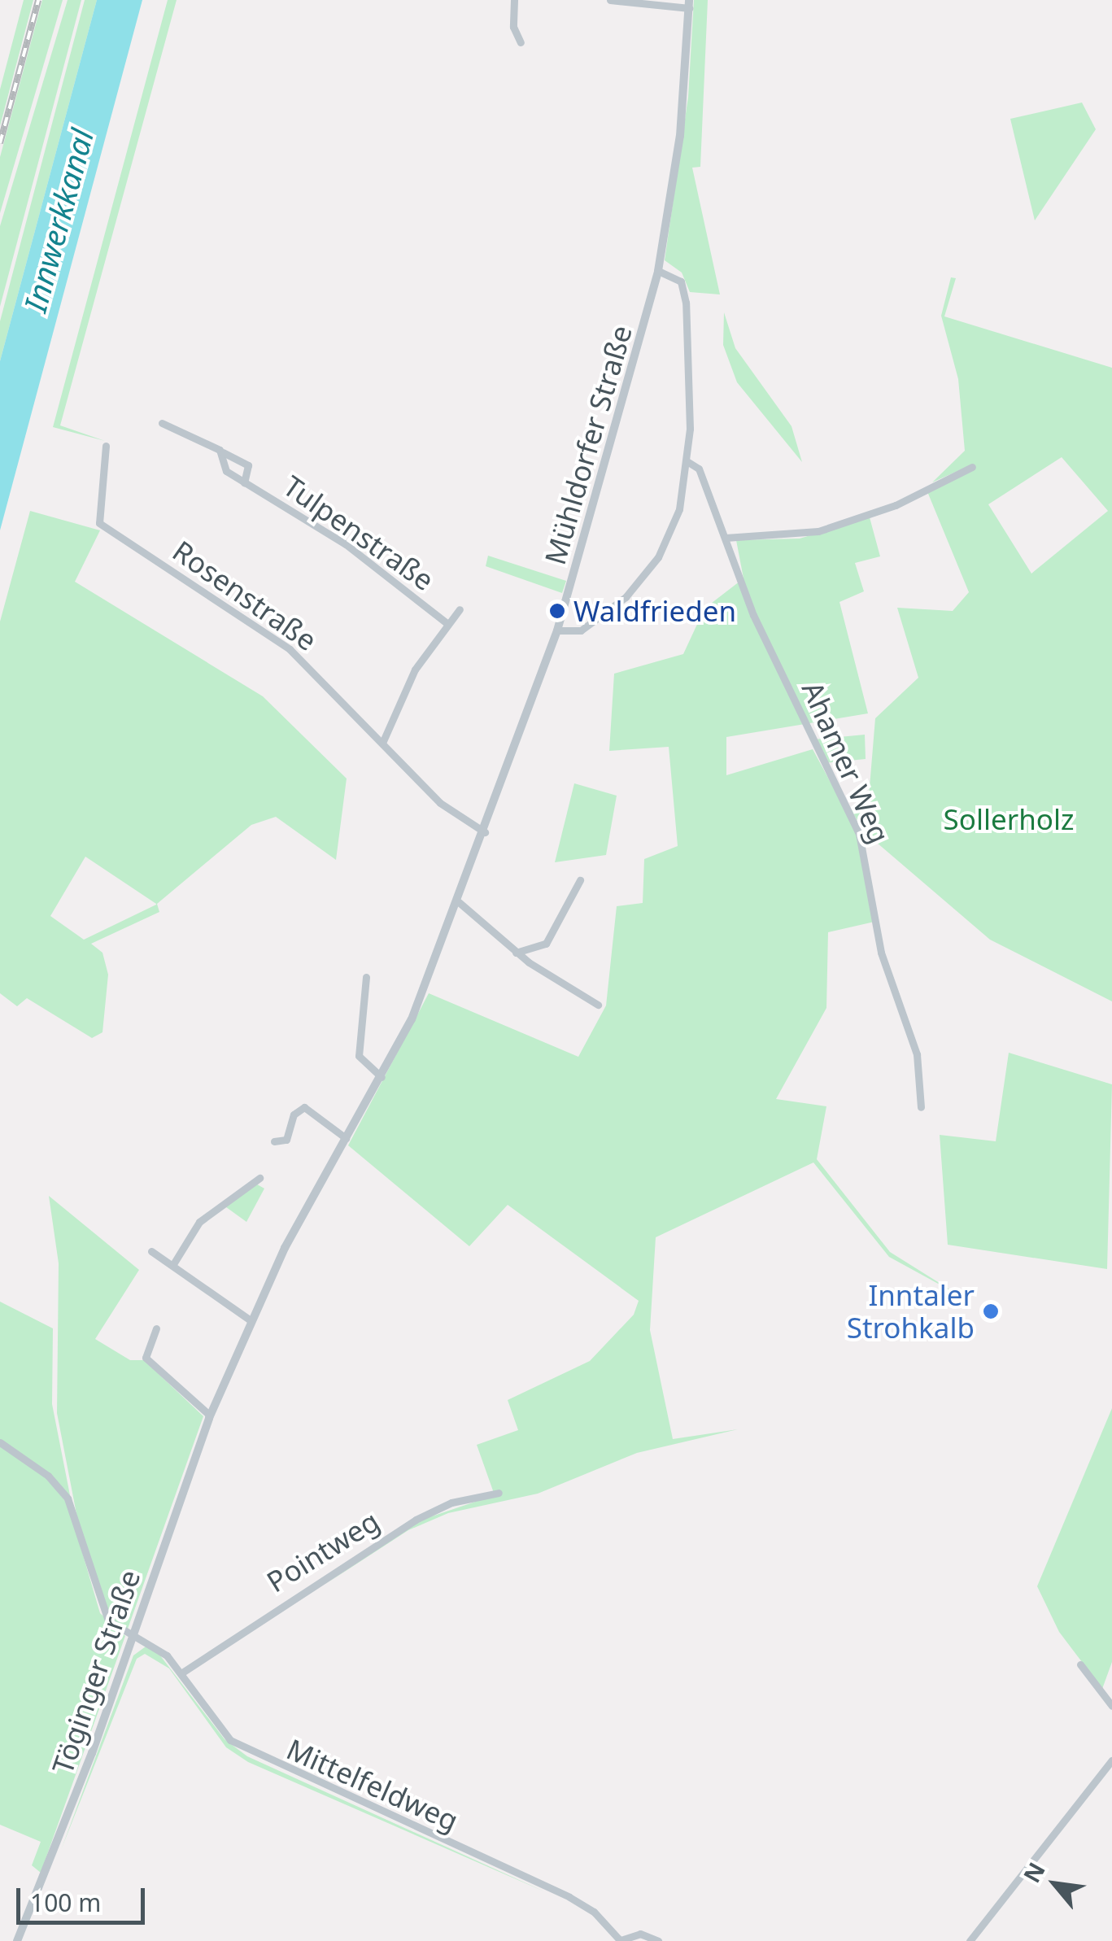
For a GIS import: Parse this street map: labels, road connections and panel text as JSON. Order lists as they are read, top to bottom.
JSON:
{
  "streets": {
    "street": [
      "Mühldorfer Straße",
      "Tulpenstraße",
      "Rosenstraße",
      "Ahamer Weg",
      "Pointweg",
      "Töginger Straße",
      "Mittelfeldweg"
    ]
  },
  "crossings": [
    ["Mühldorfer Straße", "Rosenstraße"],
    ["Mühldorfer Straße", "Töginger Straße"],
    ["Pointweg", "Mittelfeldweg"],
    ["Töginger Straße", "Mittelfeldweg"]
  ],
  "water": ["Innwerkkanal"],
  "parks": ["Sollerholz"],
  "places": ["Waldfrieden", "Inntaler Strohkalb"],
  "scale_bar": "100 m",
  "north": "top left"
}
